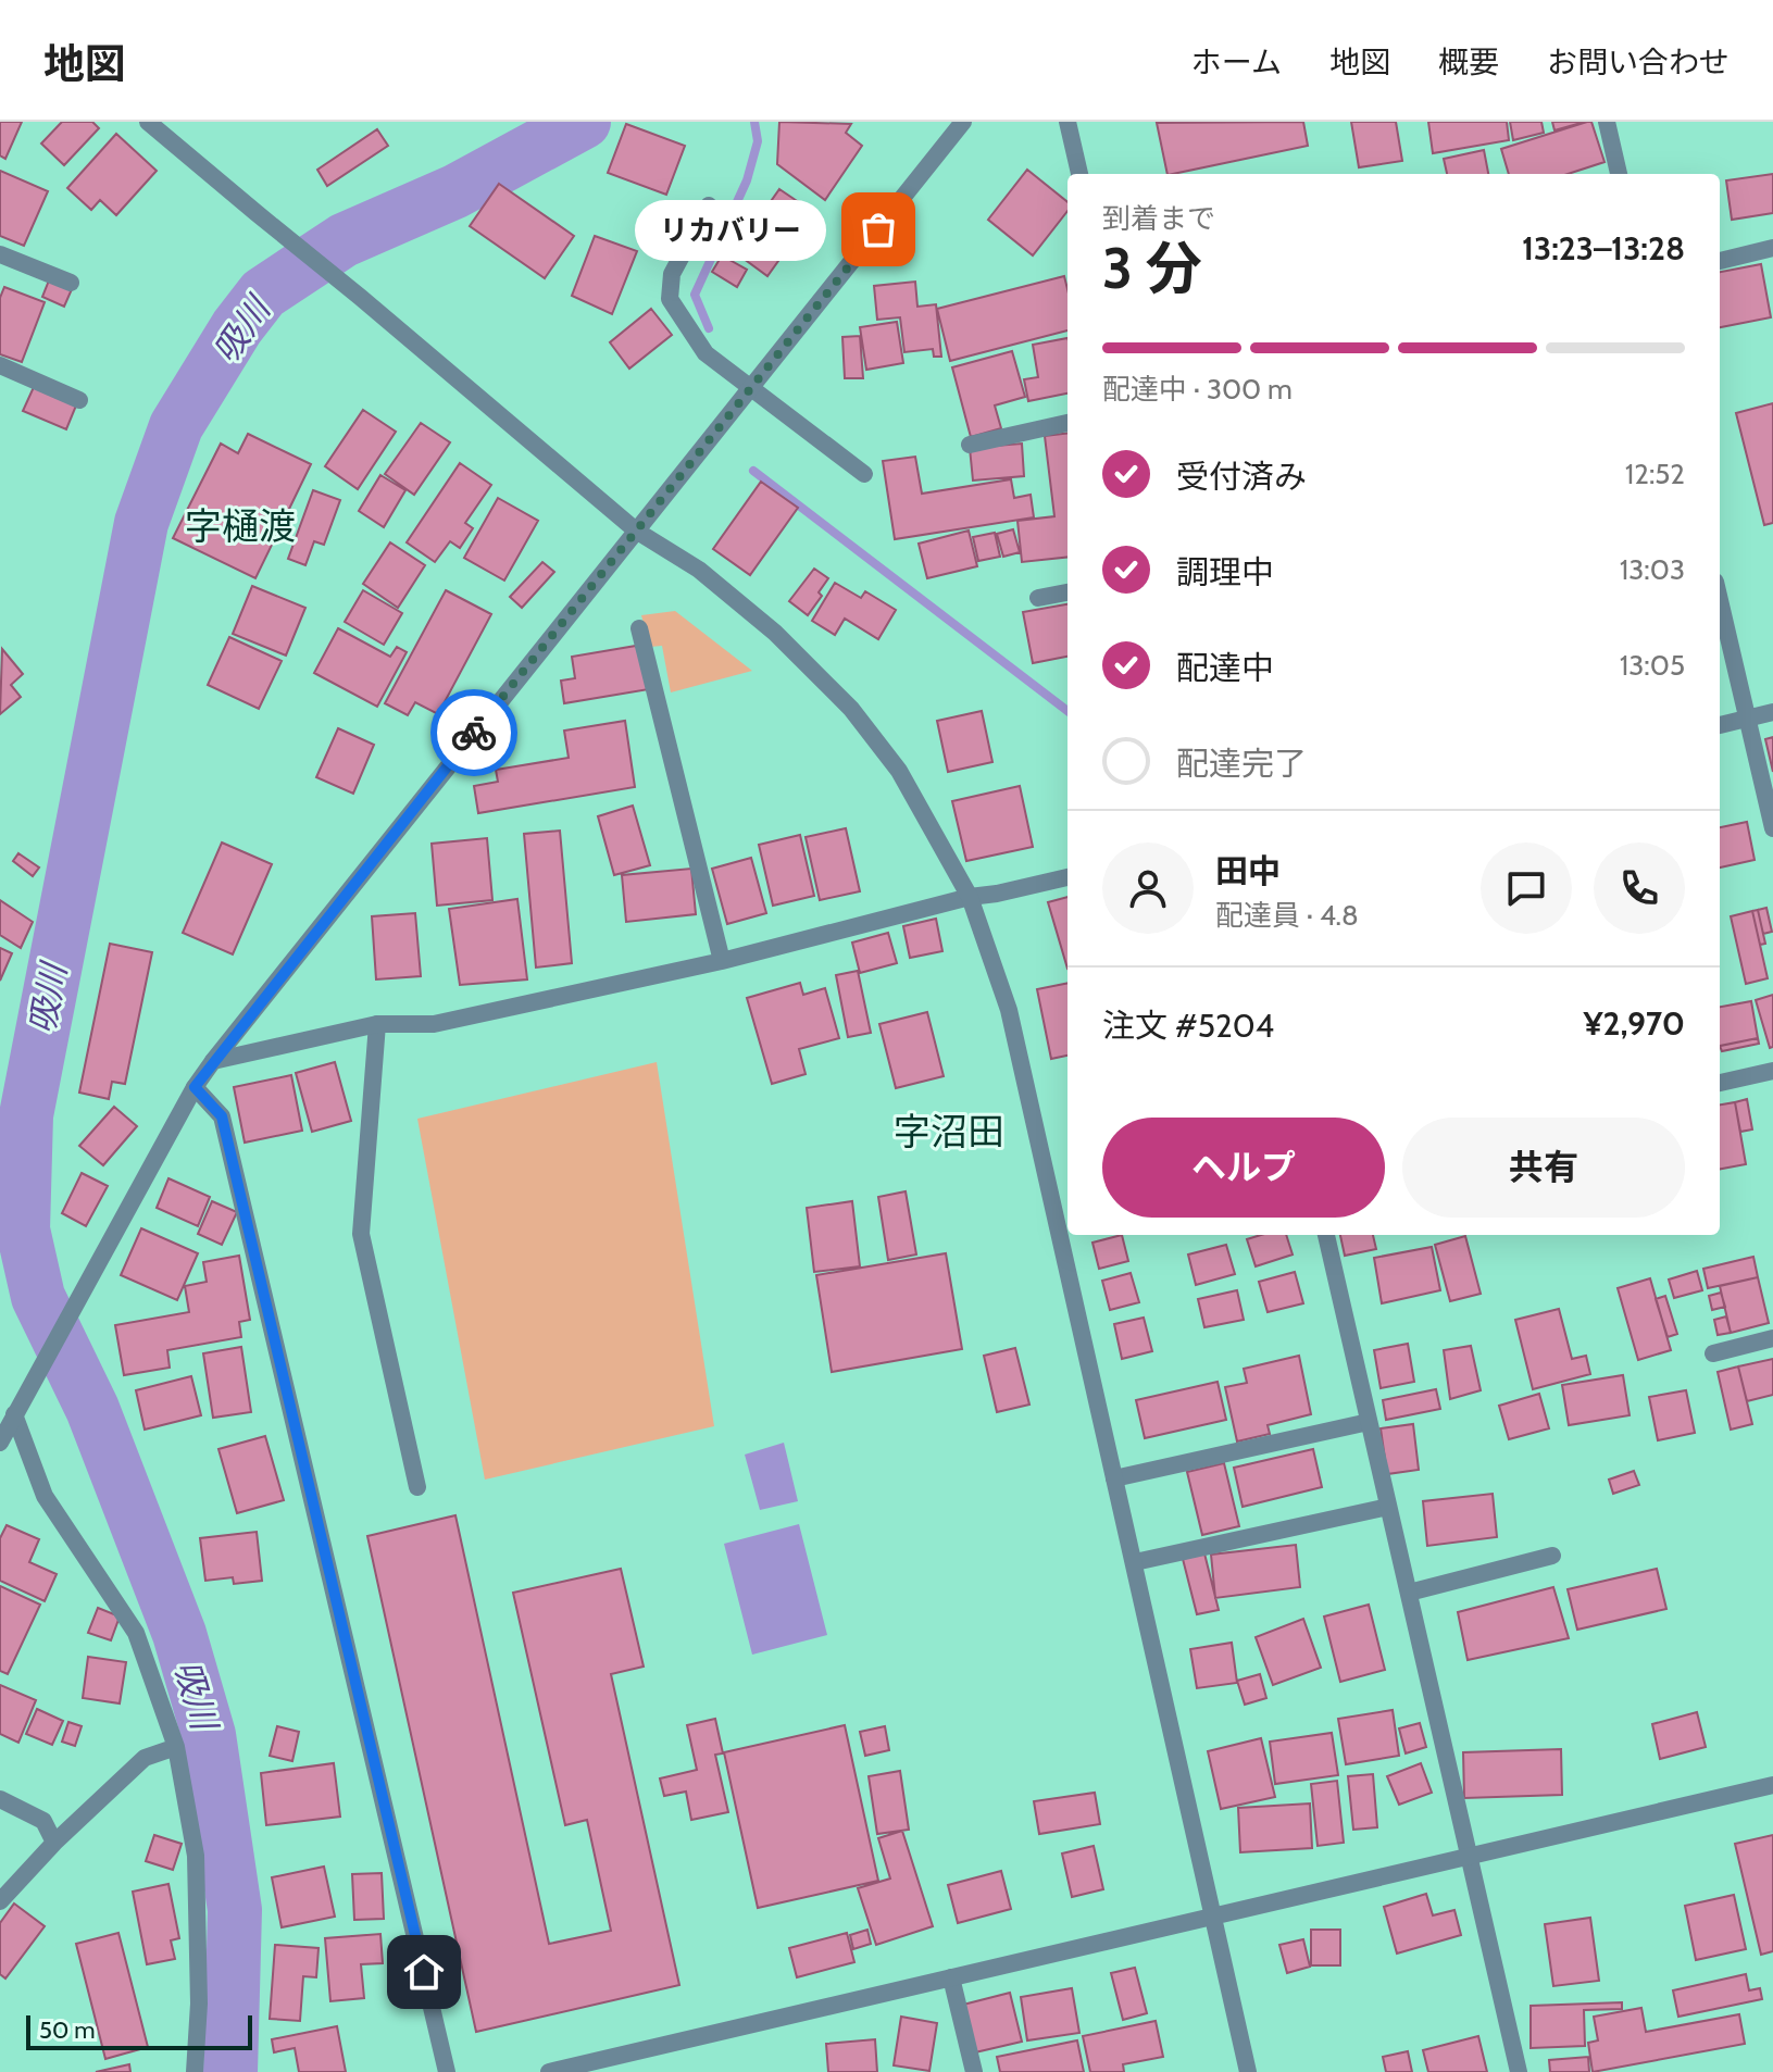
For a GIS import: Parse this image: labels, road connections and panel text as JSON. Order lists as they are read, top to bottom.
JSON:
{
  "districts": ["字樋渡", "字沼田"],
  "water": ["吸川"],
  "places": ["リカバリー"],
  "scale_bar": "50 m",
  "page": {
    "header": "地図",
    "nav": [
      "ホーム",
      "地図",
      "概要",
      "お問い合わせ"
    ],
    "heading": ["3 分", "到着まで", "13:23–13:28"],
    "panel": [
      "田中",
      "配達員 · 4.8",
      "注文 #5204",
      "¥2,970"
    ],
    "bubble": "リカバリー",
    "bar": "配達中 · 300 m",
    "list": [
      ["受付済み", "12:52"],
      ["調理中", "13:03"],
      ["配達中", "13:05"],
      "配達完了"
    ],
    "buttons": ["ヘルプ", "共有"],
    "scale": "50 m"
  }
}
